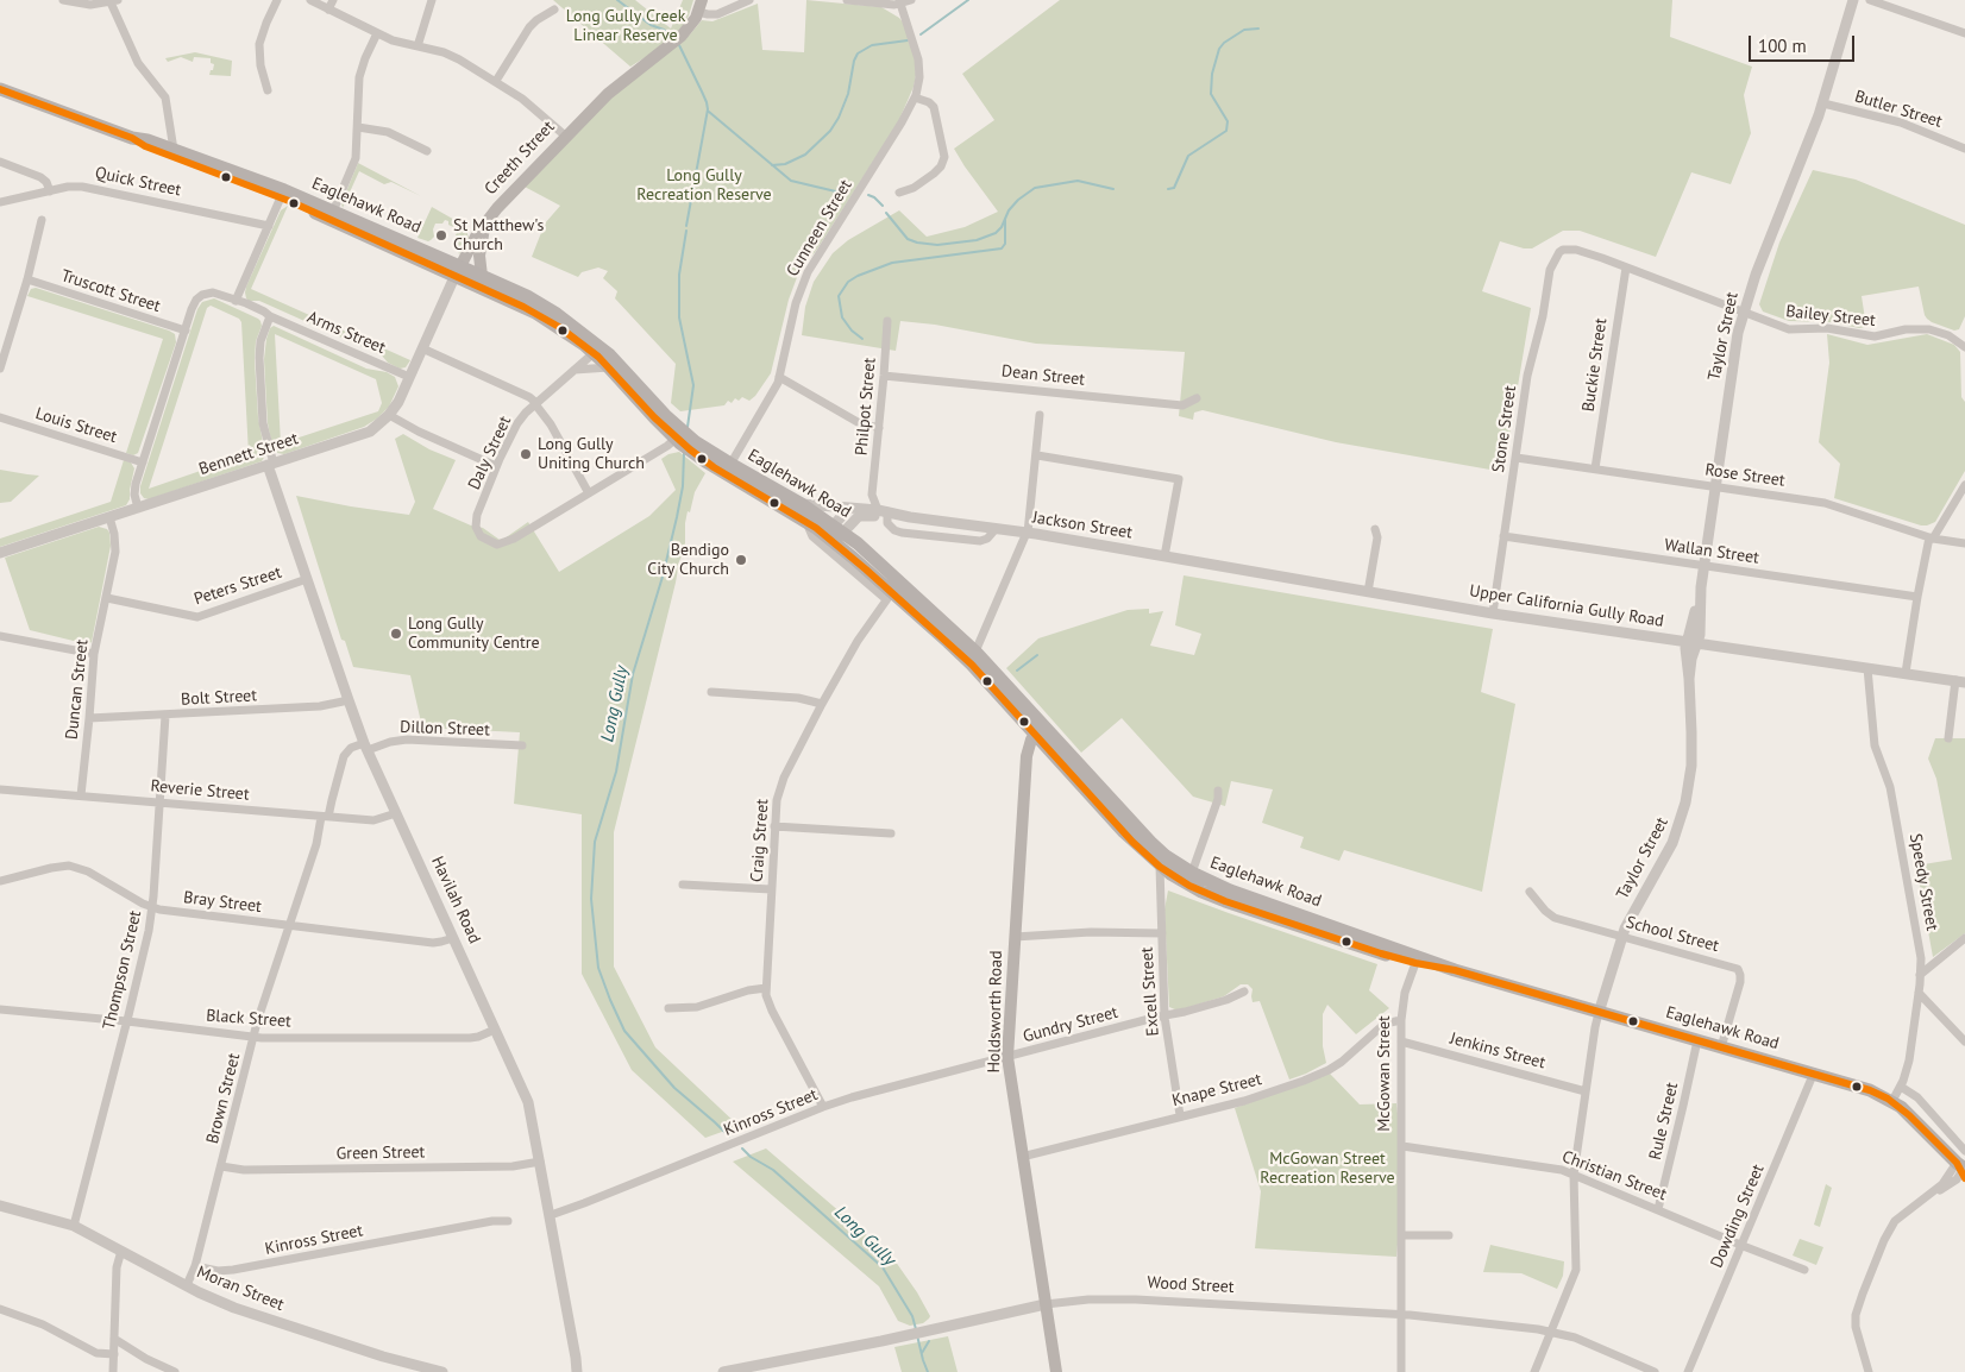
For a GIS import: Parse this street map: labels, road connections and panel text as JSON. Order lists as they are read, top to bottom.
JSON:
{
  "streets": {
    "main road": ["Creeth Street", "Eaglehawk Road", "Holdsworth Road"],
    "street": [
      "Butler Street",
      "Quick Street",
      "Cunneen Street",
      "Truscott Street",
      "Bailey Street",
      "Arms Street",
      "Taylor Street",
      "Buckie Street",
      "Dean Street",
      "Philpot Street",
      "Louis Street",
      "Stone Street",
      "Daly Street",
      "Bennett Street",
      "Rose Street",
      "Jackson Street",
      "Wallan Street",
      "Peters Street",
      "Upper California Gully Road",
      "Duncan Street",
      "Bolt Street",
      "Dillon Street",
      "Reverie Street",
      "Craig Street",
      "Speedy Street",
      "Havilah Road",
      "Bray Street",
      "School Street",
      "Thompson Street",
      "Excell Street",
      "Black Street",
      "Gundry Street",
      "Jenkins Street",
      "McGowan Street",
      "Knape Street",
      "Brown Street",
      "Kinross Street",
      "Rule Street",
      "Green Street",
      "Christian Street",
      "Dowding Street",
      "Wood Street",
      "Moran Street"
    ]
  },
  "crossings": [
    ["Butler Street", "Taylor Street"],
    ["Creeth Street", "Eaglehawk Road"],
    ["Creeth Street", "Arms Street"],
    ["Creeth Street", "Bennett Street"],
    ["Eaglehawk Road", "Cunneen Street"],
    ["Eaglehawk Road", "Taylor Street"],
    ["Eaglehawk Road", "Daly Street"],
    ["Eaglehawk Road", "Jackson Street"],
    ["Eaglehawk Road", "Craig Street"],
    ["Eaglehawk Road", "Speedy Street"],
    ["Eaglehawk Road", "School Street"],
    ["Eaglehawk Road", "Excell Street"],
    ["Eaglehawk Road", "Holdsworth Road"],
    ["Eaglehawk Road", "McGowan Street"],
    ["Eaglehawk Road", "Rule Street"],
    ["Eaglehawk Road", "Dowding Street"],
    ["Truscott Street", "Arms Street"],
    ["Bailey Street", "Taylor Street"],
    ["Bailey Street", "Buckie Street"],
    ["Bailey Street", "Stone Street"],
    ["Arms Street", "Havilah Road"],
    ["Taylor Street", "Rose Street"],
    ["Taylor Street", "Wallan Street"],
    ["Taylor Street", "Upper California Gully Road"],
    ["Taylor Street", "School Street"],
    ["Buckie Street", "Rose Street"],
    ["Dean Street", "Philpot Street"],
    ["Philpot Street", "Jackson Street"],
    ["Stone Street", "Rose Street"],
    ["Stone Street", "Wallan Street"],
    ["Stone Street", "Upper California Gully Road"],
    ["Bennett Street", "Duncan Street"],
    ["Bennett Street", "Havilah Road"],
    ["Jackson Street", "Upper California Gully Road"],
    ["Peters Street", "Duncan Street"],
    ["Peters Street", "Havilah Road"],
    ["Upper California Gully Road", "Speedy Street"],
    ["Duncan Street", "Bolt Street"],
    ["Duncan Street", "Reverie Street"],
    ["Bolt Street", "Havilah Road"],
    ["Bolt Street", "Thompson Street"],
    ["Dillon Street", "Havilah Road"],
    ["Dillon Street", "Brown Street"],
    ["Reverie Street", "Havilah Road"],
    ["Reverie Street", "Thompson Street"],
    ["Reverie Street", "Brown Street"],
    ["Craig Street", "Kinross Street"],
    ["Havilah Road", "Bray Street"],
    ["Havilah Road", "Black Street"],
    ["Havilah Road", "Brown Street"],
    ["Havilah Road", "Kinross Street"],
    ["Havilah Road", "Green Street"],
    ["Bray Street", "Thompson Street"],
    ["Bray Street", "Brown Street"],
    ["Thompson Street", "Black Street"],
    ["Thompson Street", "Moran Street"],
    ["Excell Street", "Gundry Street"],
    ["Excell Street", "Knape Street"],
    ["Holdsworth Road", "Gundry Street"],
    ["Holdsworth Road", "Knape Street"],
    ["Holdsworth Road", "Kinross Street"],
    ["Holdsworth Road", "Wood Street"],
    ["Black Street", "Brown Street"],
    ["Gundry Street", "Kinross Street"],
    ["Jenkins Street", "McGowan Street"],
    ["McGowan Street", "Knape Street"],
    ["McGowan Street", "Christian Street"],
    ["McGowan Street", "Wood Street"],
    ["Brown Street", "Kinross Street"],
    ["Brown Street", "Green Street"],
    ["Brown Street", "Moran Street"],
    ["Rule Street", "Christian Street"],
    ["Christian Street", "Dowding Street"]
  ],
  "water": ["Long Gully"],
  "parks": ["Long Gully Creek Linear Reserve", "Long Gully Recreation Reserve", "McGowan Street Recreation Reserve"],
  "places": [
    "St Matthew's Church",
    "Long Gully Uniting Church",
    "Bendigo City Church",
    "Long Gully Community Centre"
  ],
  "scale_bar": "100 m"
}
